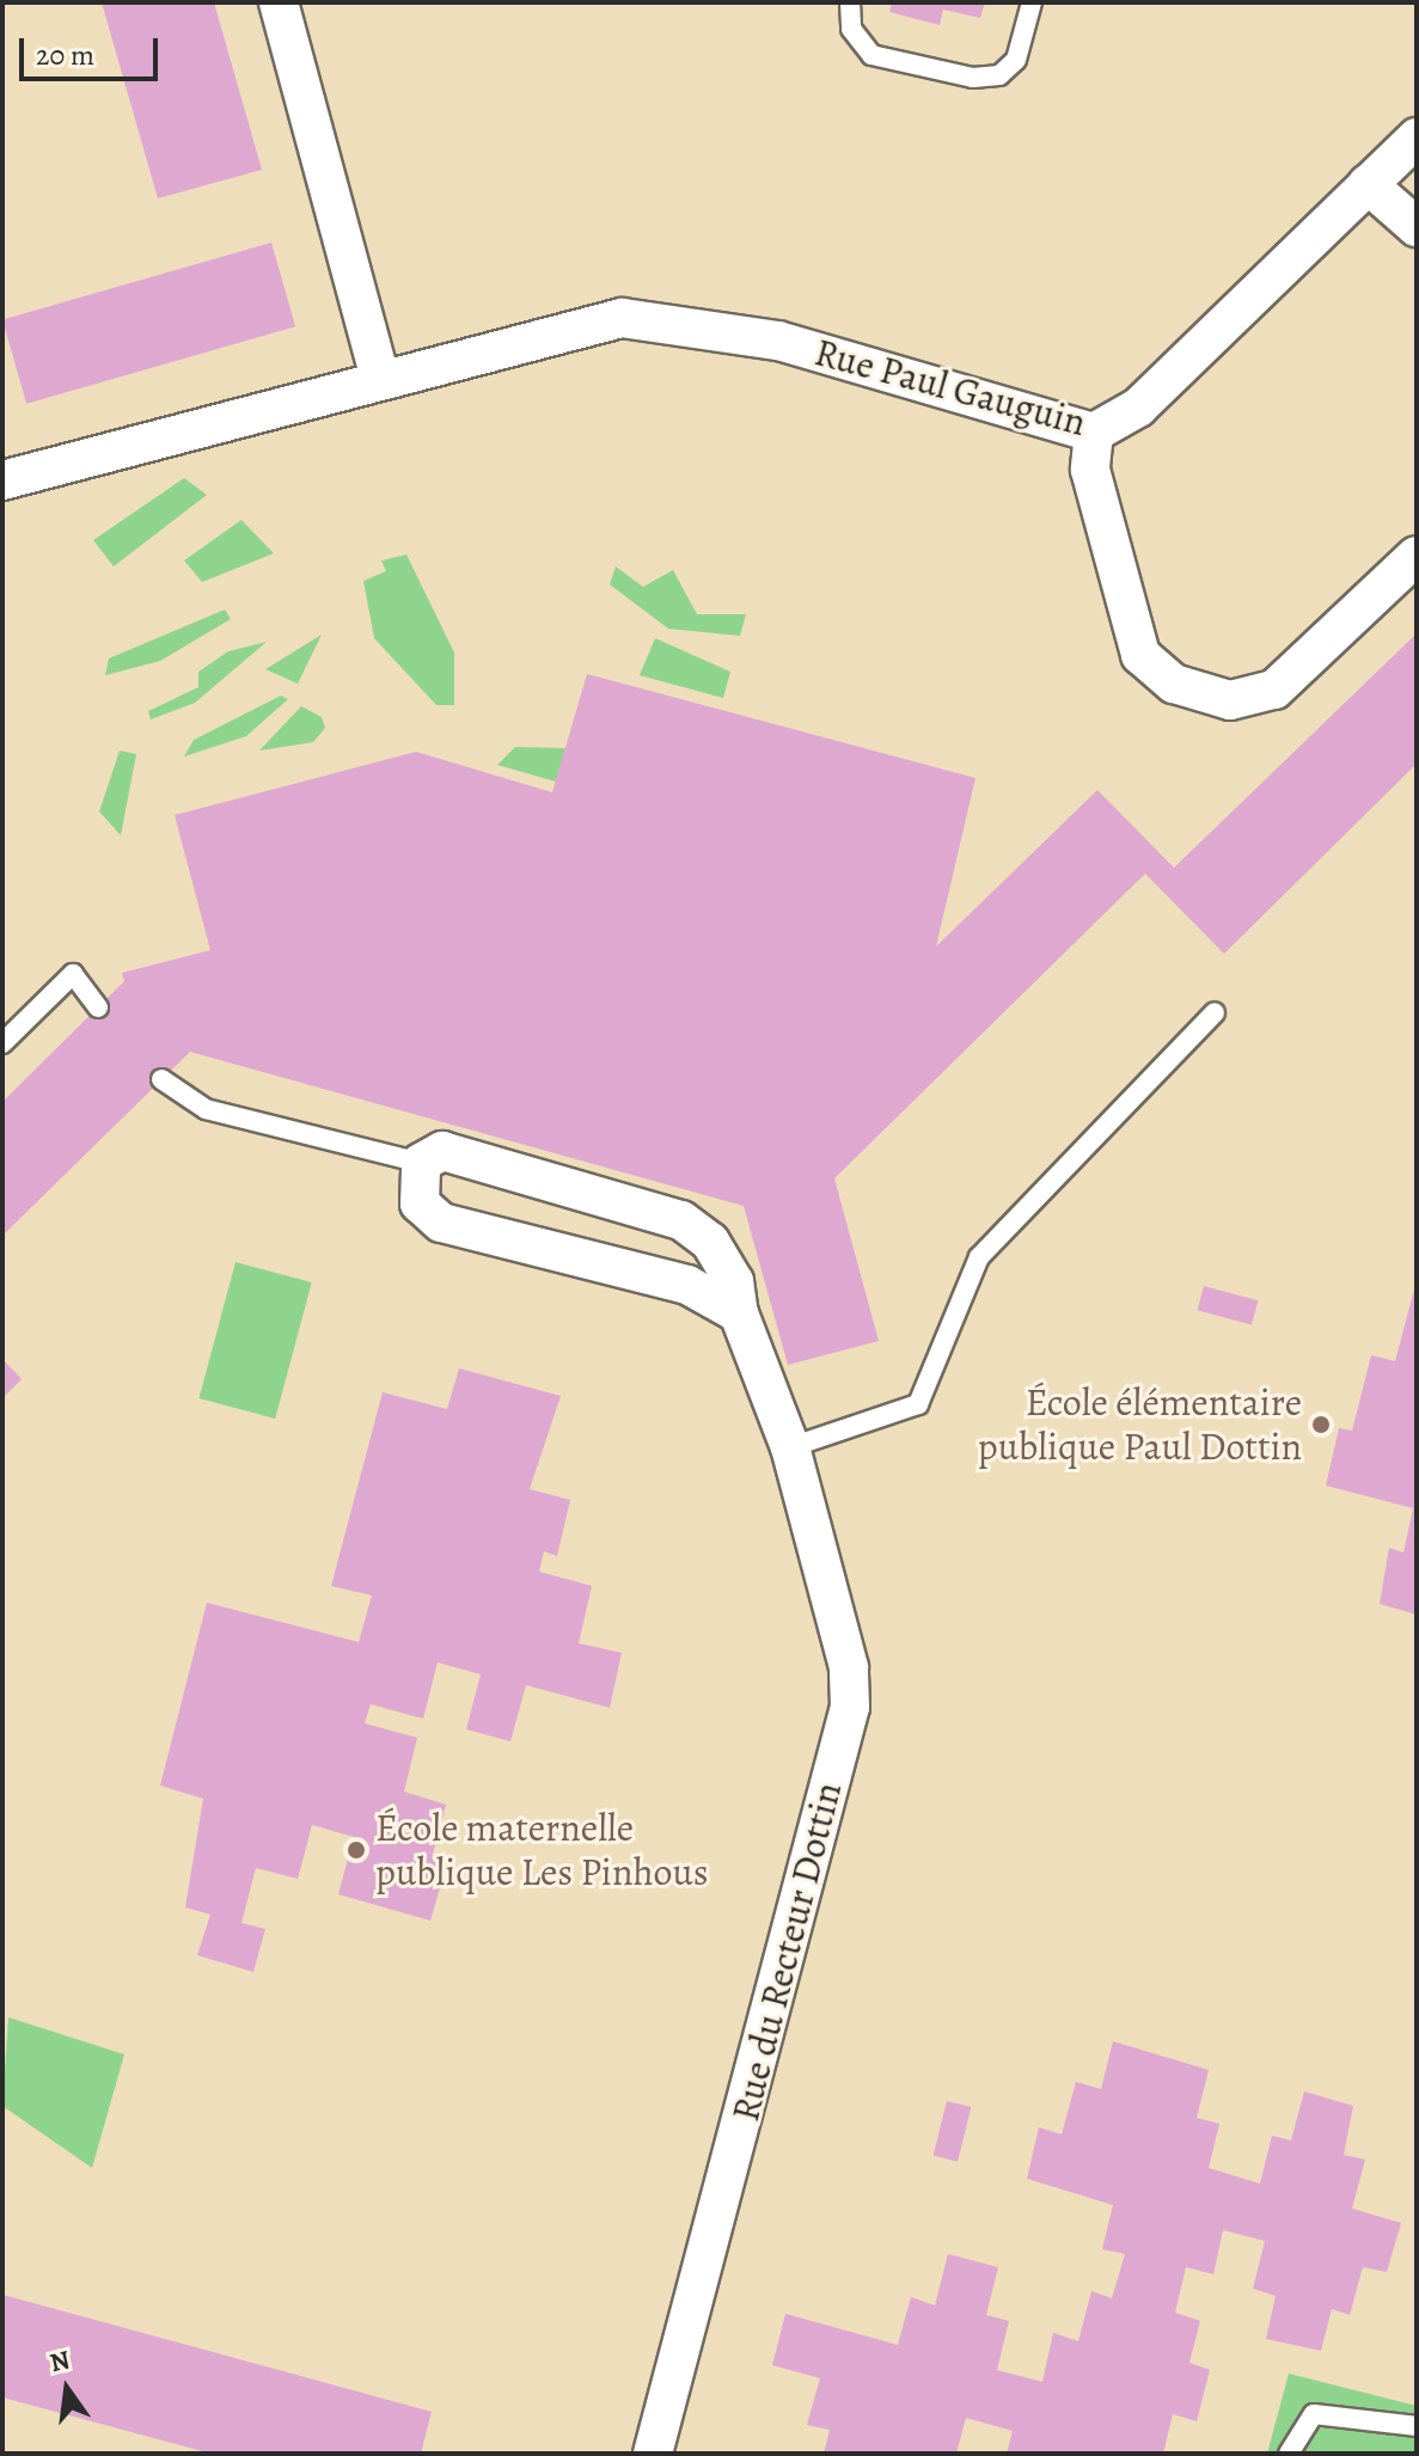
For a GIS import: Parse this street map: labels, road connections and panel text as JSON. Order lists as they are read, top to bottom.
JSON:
{
  "streets": {
    "street": ["Rue Paul Gauguin", "Rue du Recteur Dottin"]
  },
  "places": ["École élémentaire publique Paul Dottin", "École maternelle publique Les Pinhous"],
  "scale_bar": "20 m",
  "north": "top"
}
